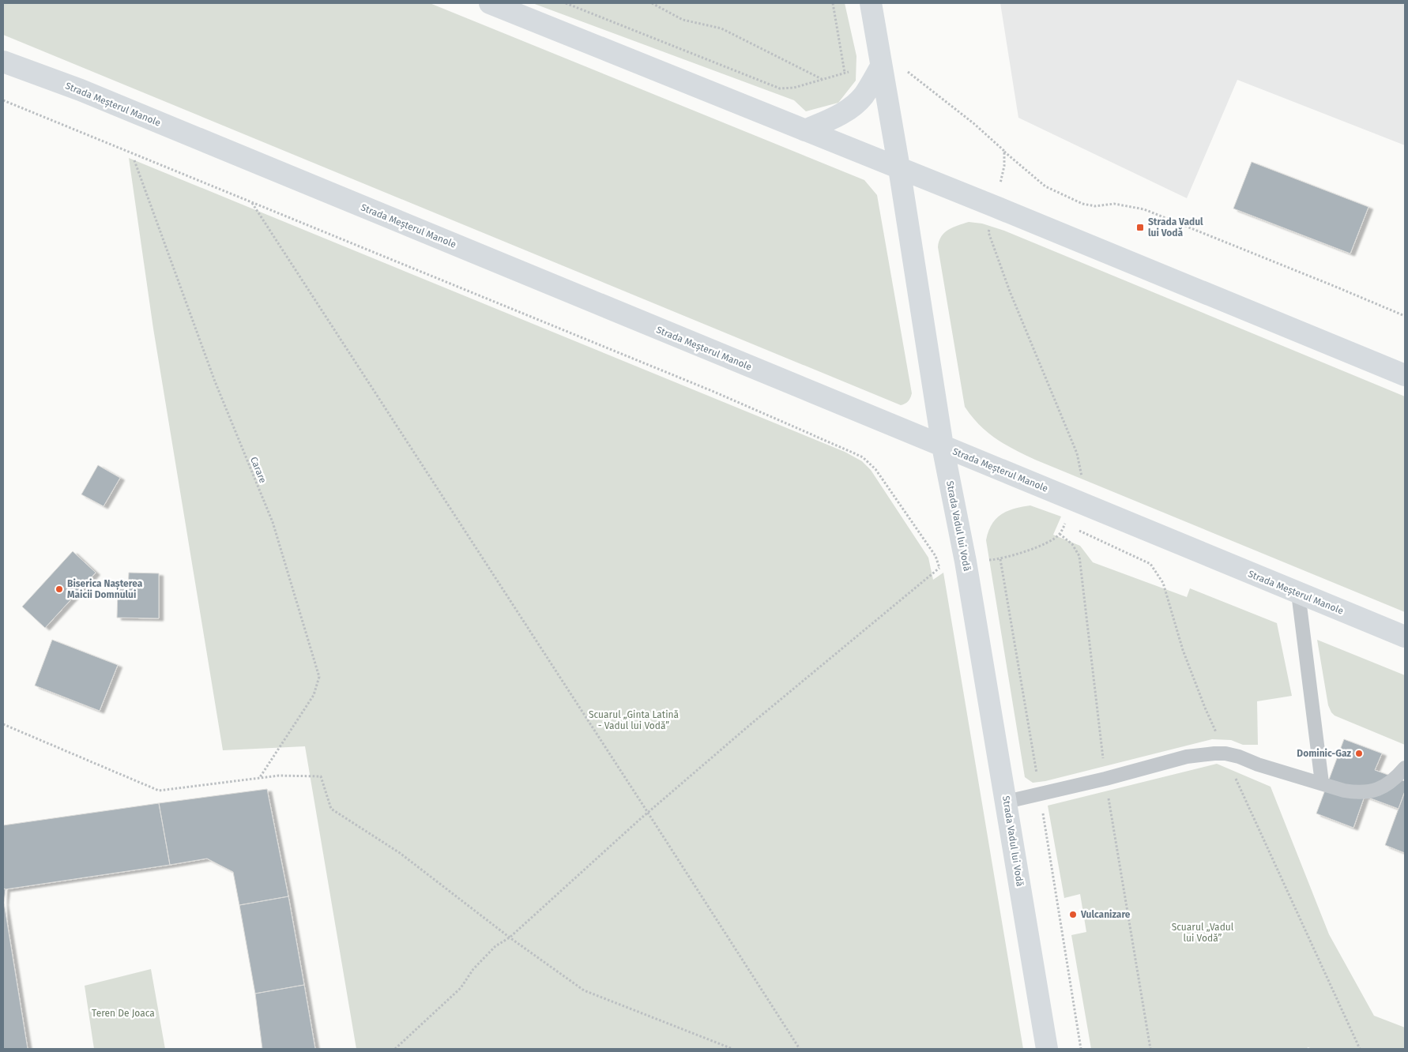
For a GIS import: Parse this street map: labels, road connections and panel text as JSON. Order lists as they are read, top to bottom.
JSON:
{
  "streets": {
    "main road": ["Strada Meșterul Manole", "Strada Vadul lui Vodă"],
    "path": ["Carare"]
  },
  "crossings": [
    ["Strada Meșterul Manole", "Strada Vadul lui Vodă"]
  ],
  "parks": ["Scuarul „Ginta Latină - Vadul lui Vodă”", "Scuarul „Vadul lui Vodă”", "Teren De Joaca"],
  "places": {
    "transit": ["Strada Vadul lui Vodă"],
    "other": ["Biserica Nașterea Maicii Domnului", "Dominic-Gaz", "Vulcanizare"]
  }
}
